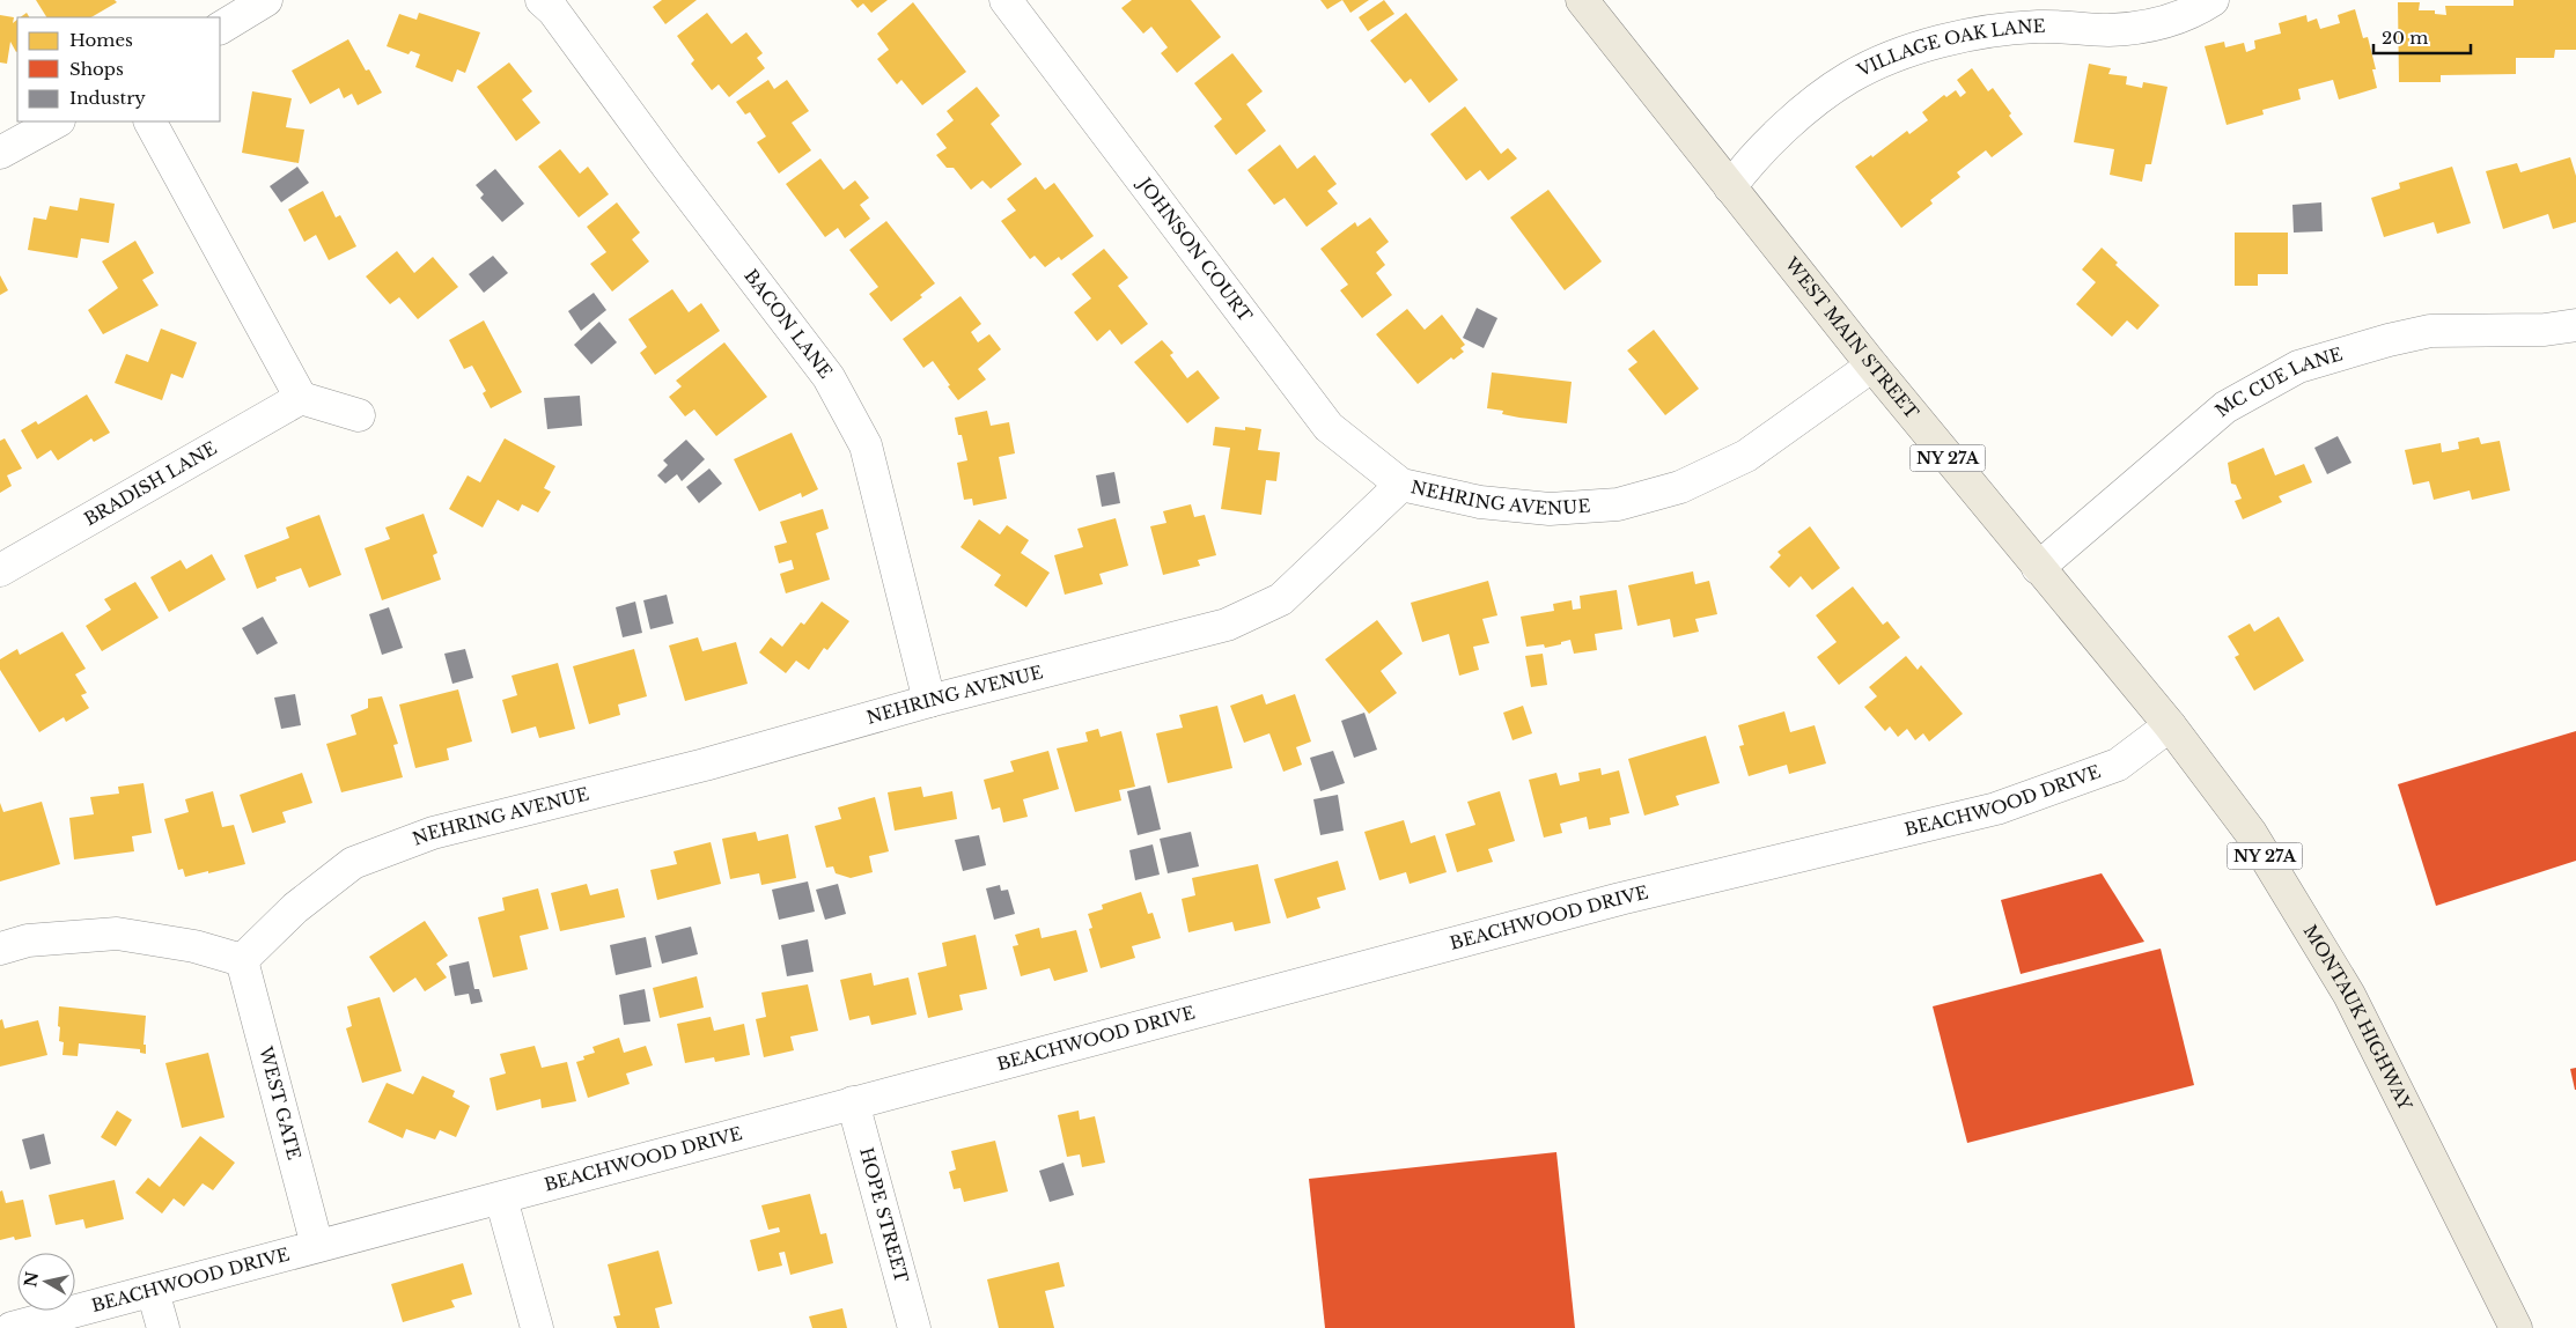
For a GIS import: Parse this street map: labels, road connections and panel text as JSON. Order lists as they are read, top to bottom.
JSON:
{
  "streets": {
    "main road": ["WEST MAIN STREET", "NY 27A", "MONTAUK HIGHWAY"],
    "street": [
      "VILLAGE OAK LANE",
      "JOHNSON COURT",
      "BACON LANE",
      "MC CUE LANE",
      "BRADISH LANE",
      "NEHRING AVENUE",
      "BEACHWOOD DRIVE",
      "WEST GATE",
      "HOPE STREET"
    ]
  },
  "crossings": [
    ["VILLAGE OAK LANE", "WEST MAIN STREET"],
    ["JOHNSON COURT", "NEHRING AVENUE"],
    ["BACON LANE", "NEHRING AVENUE"],
    ["WEST MAIN STREET", "MC CUE LANE"],
    ["WEST MAIN STREET", "NEHRING AVENUE"],
    ["WEST MAIN STREET", "BEACHWOOD DRIVE"],
    ["WEST MAIN STREET", "MONTAUK HIGHWAY"],
    ["NEHRING AVENUE", "WEST GATE"],
    ["BEACHWOOD DRIVE", "MONTAUK HIGHWAY"],
    ["BEACHWOOD DRIVE", "WEST GATE"],
    ["BEACHWOOD DRIVE", "HOPE STREET"]
  ],
  "legend": ["Homes", "Shops", "Industry"],
  "scale_bar": "20 m",
  "north": "left"
}
